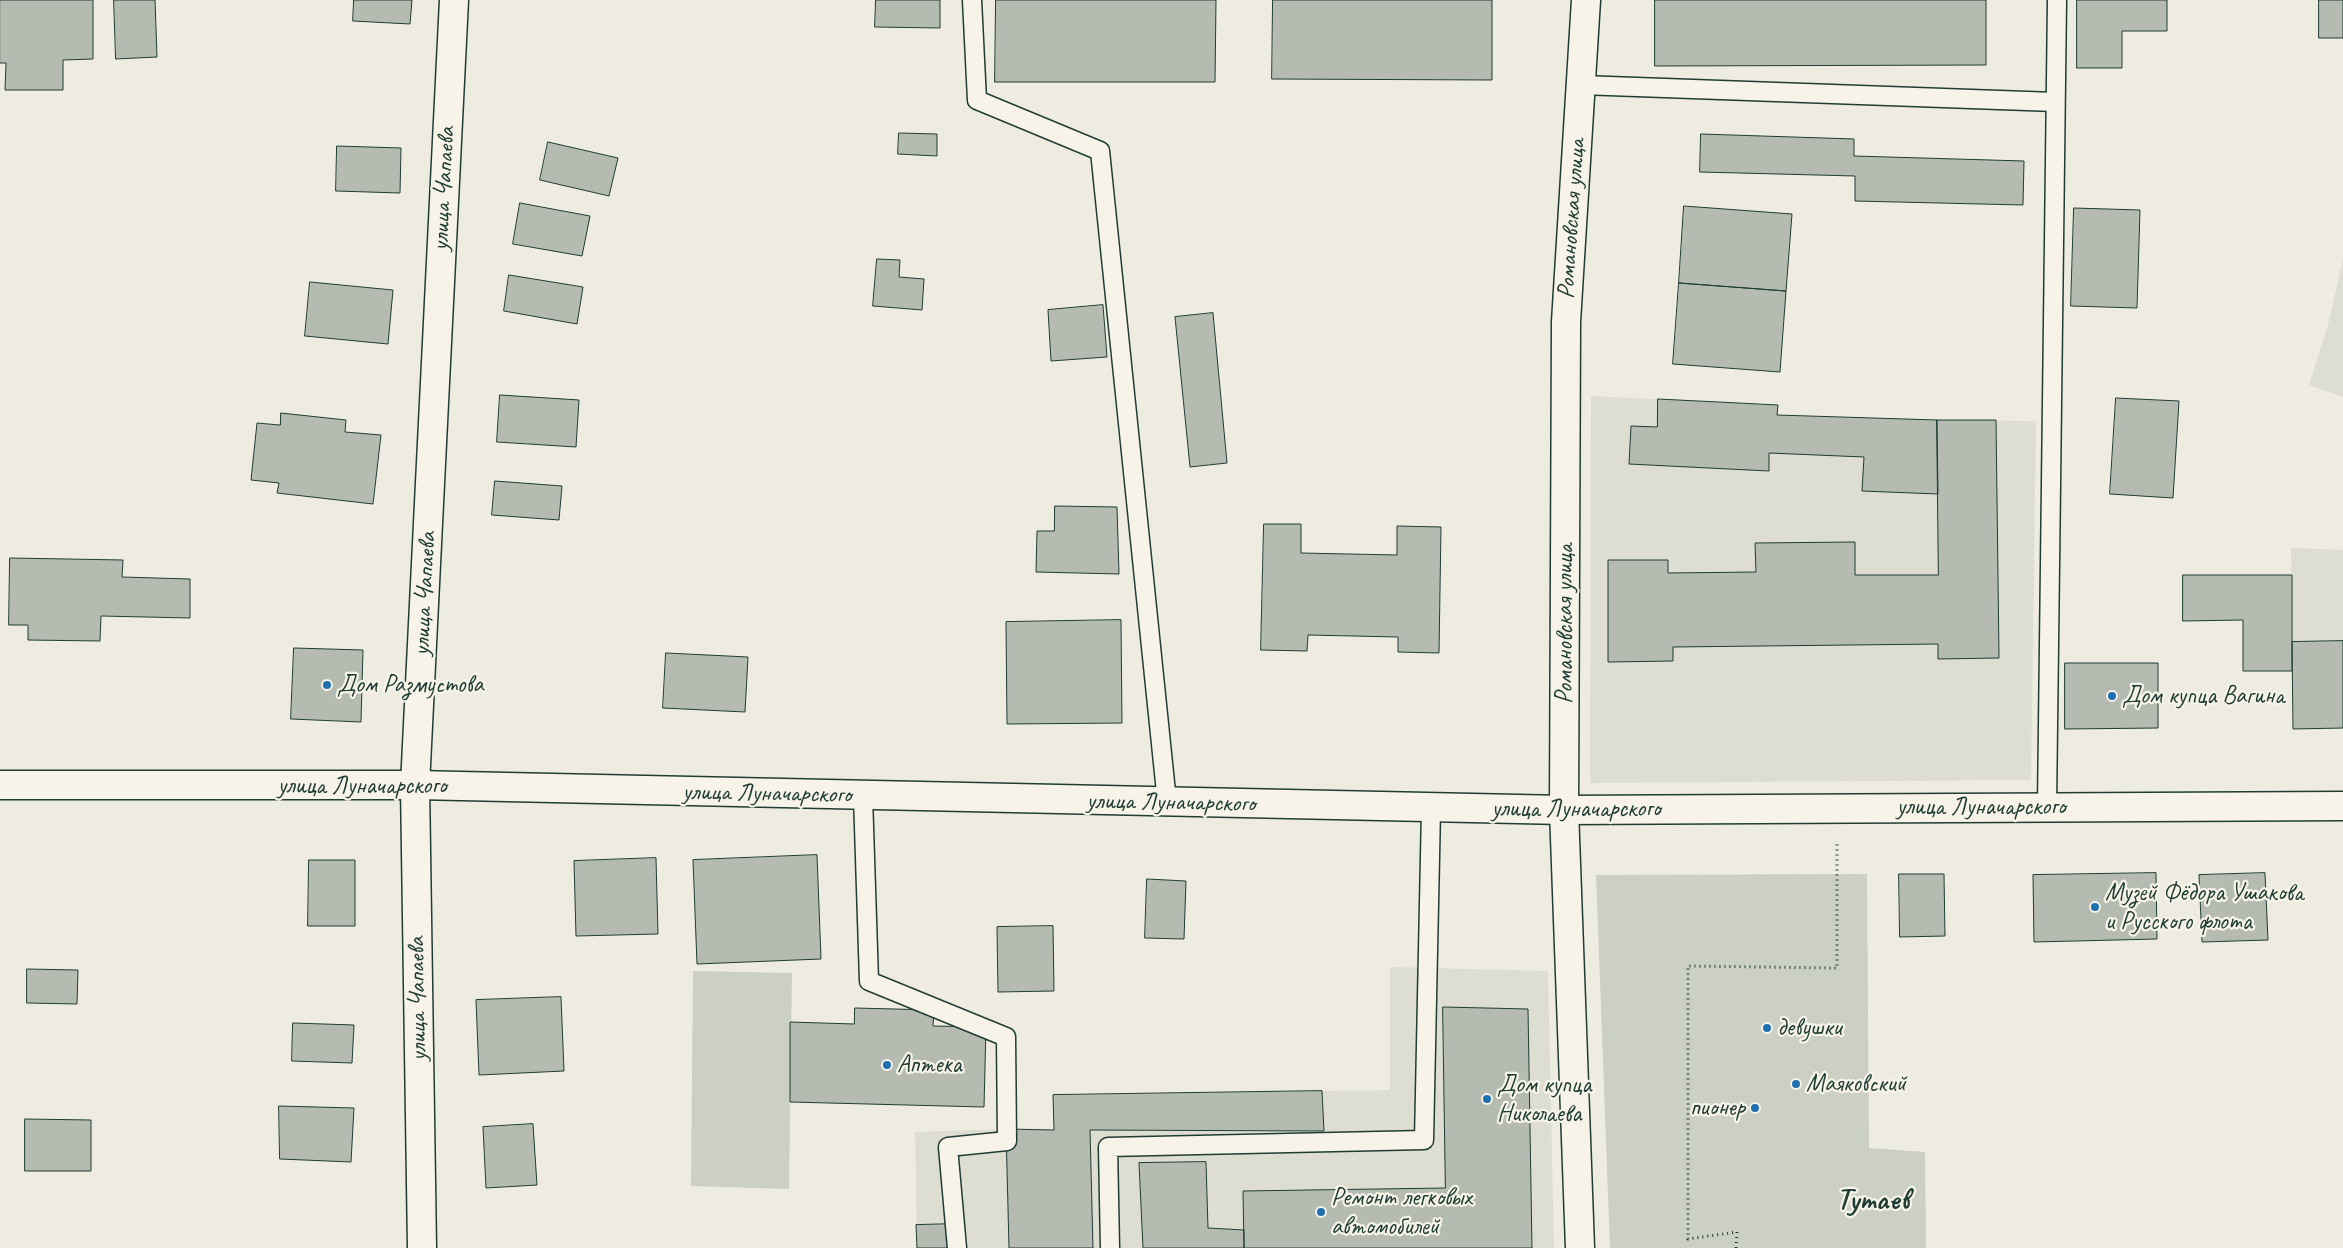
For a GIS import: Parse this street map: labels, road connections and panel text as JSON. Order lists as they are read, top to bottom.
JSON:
{
  "streets": {
    "street": ["улица Чапаева", "Романовская улица", "улица Луначарского"]
  },
  "crossings": [
    ["улица Чапаева", "улица Луначарского"],
    ["Романовская улица", "улица Луначарского"]
  ],
  "districts": ["Тутаев"],
  "places": [
    "Дом Размустова",
    "Дом купца Вагина",
    "Музей Фёдора Ушакова и Русского флота",
    "девушки",
    "Аптека",
    "Маяковский",
    "Дом купца Николаева",
    "пионер",
    "Ремонт легковых автомобилей"
  ]
}
